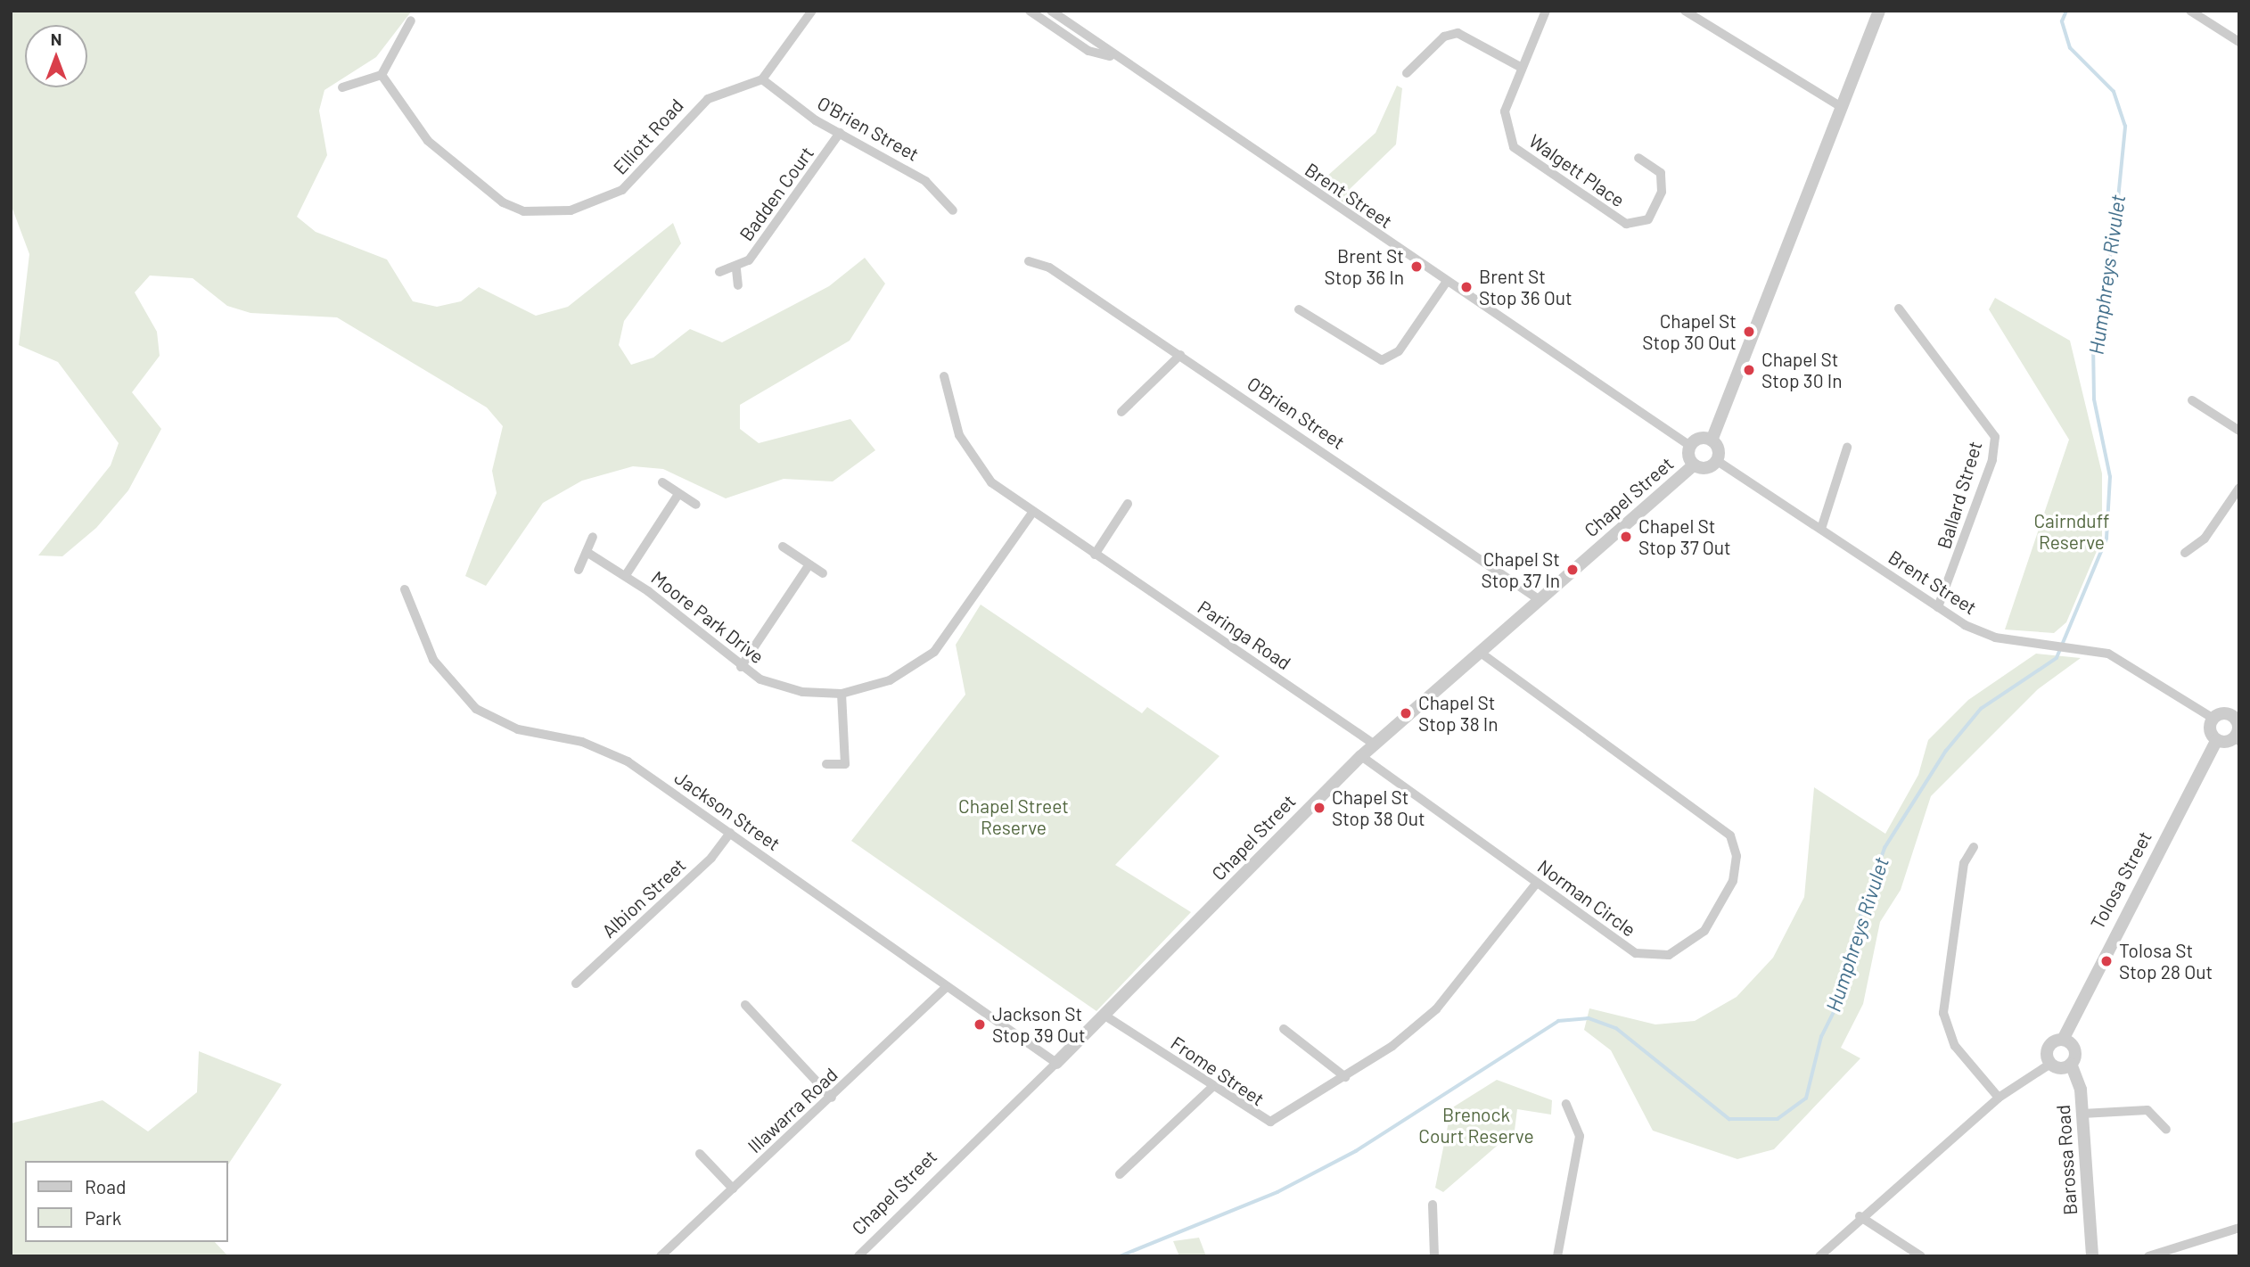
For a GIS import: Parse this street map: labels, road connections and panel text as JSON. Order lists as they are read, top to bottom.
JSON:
{
  "streets": {
    "street": [
      "O'Brien Street",
      "Elliott Road",
      "Walgett Place",
      "Badden Court",
      "Brent Street",
      "Ballard Street",
      "Chapel Street",
      "Moore Park Drive",
      "Paringa Road",
      "Jackson Street",
      "Tolosa Street",
      "Albion Street",
      "Norman Circle",
      "Frome Street",
      "Illawarra Road",
      "Barossa Road"
    ]
  },
  "crossings": [
    ["O'Brien Street", "Elliott Road"],
    ["O'Brien Street", "Badden Court"],
    ["O'Brien Street", "Chapel Street"],
    ["Brent Street", "Ballard Street"],
    ["Brent Street", "Chapel Street"],
    ["Chapel Street", "Paringa Road"],
    ["Chapel Street", "Jackson Street"],
    ["Chapel Street", "Norman Circle"],
    ["Chapel Street", "Frome Street"],
    ["Moore Park Drive", "Paringa Road"],
    ["Jackson Street", "Albion Street"],
    ["Jackson Street", "Illawarra Road"],
    ["Tolosa Street", "Barossa Road"],
    ["Norman Circle", "Frome Street"]
  ],
  "water": ["Humphreys Rivulet"],
  "parks": ["Cairnduff Reserve", "Chapel Street Reserve", "Brenock Court Reserve"],
  "places": [
    "Brent St Stop 36 In",
    "Brent St Stop 36 Out",
    "Chapel St Stop 30 Out",
    "Chapel St Stop 30 In",
    "Chapel St Stop 37 Out",
    "Chapel St Stop 37 In",
    "Chapel St Stop 38 In",
    "Chapel St Stop 38 Out",
    "Tolosa St Stop 28 Out",
    "Jackson St Stop 39 Out"
  ],
  "legend": ["Road", "Park"],
  "north": "top"
}
